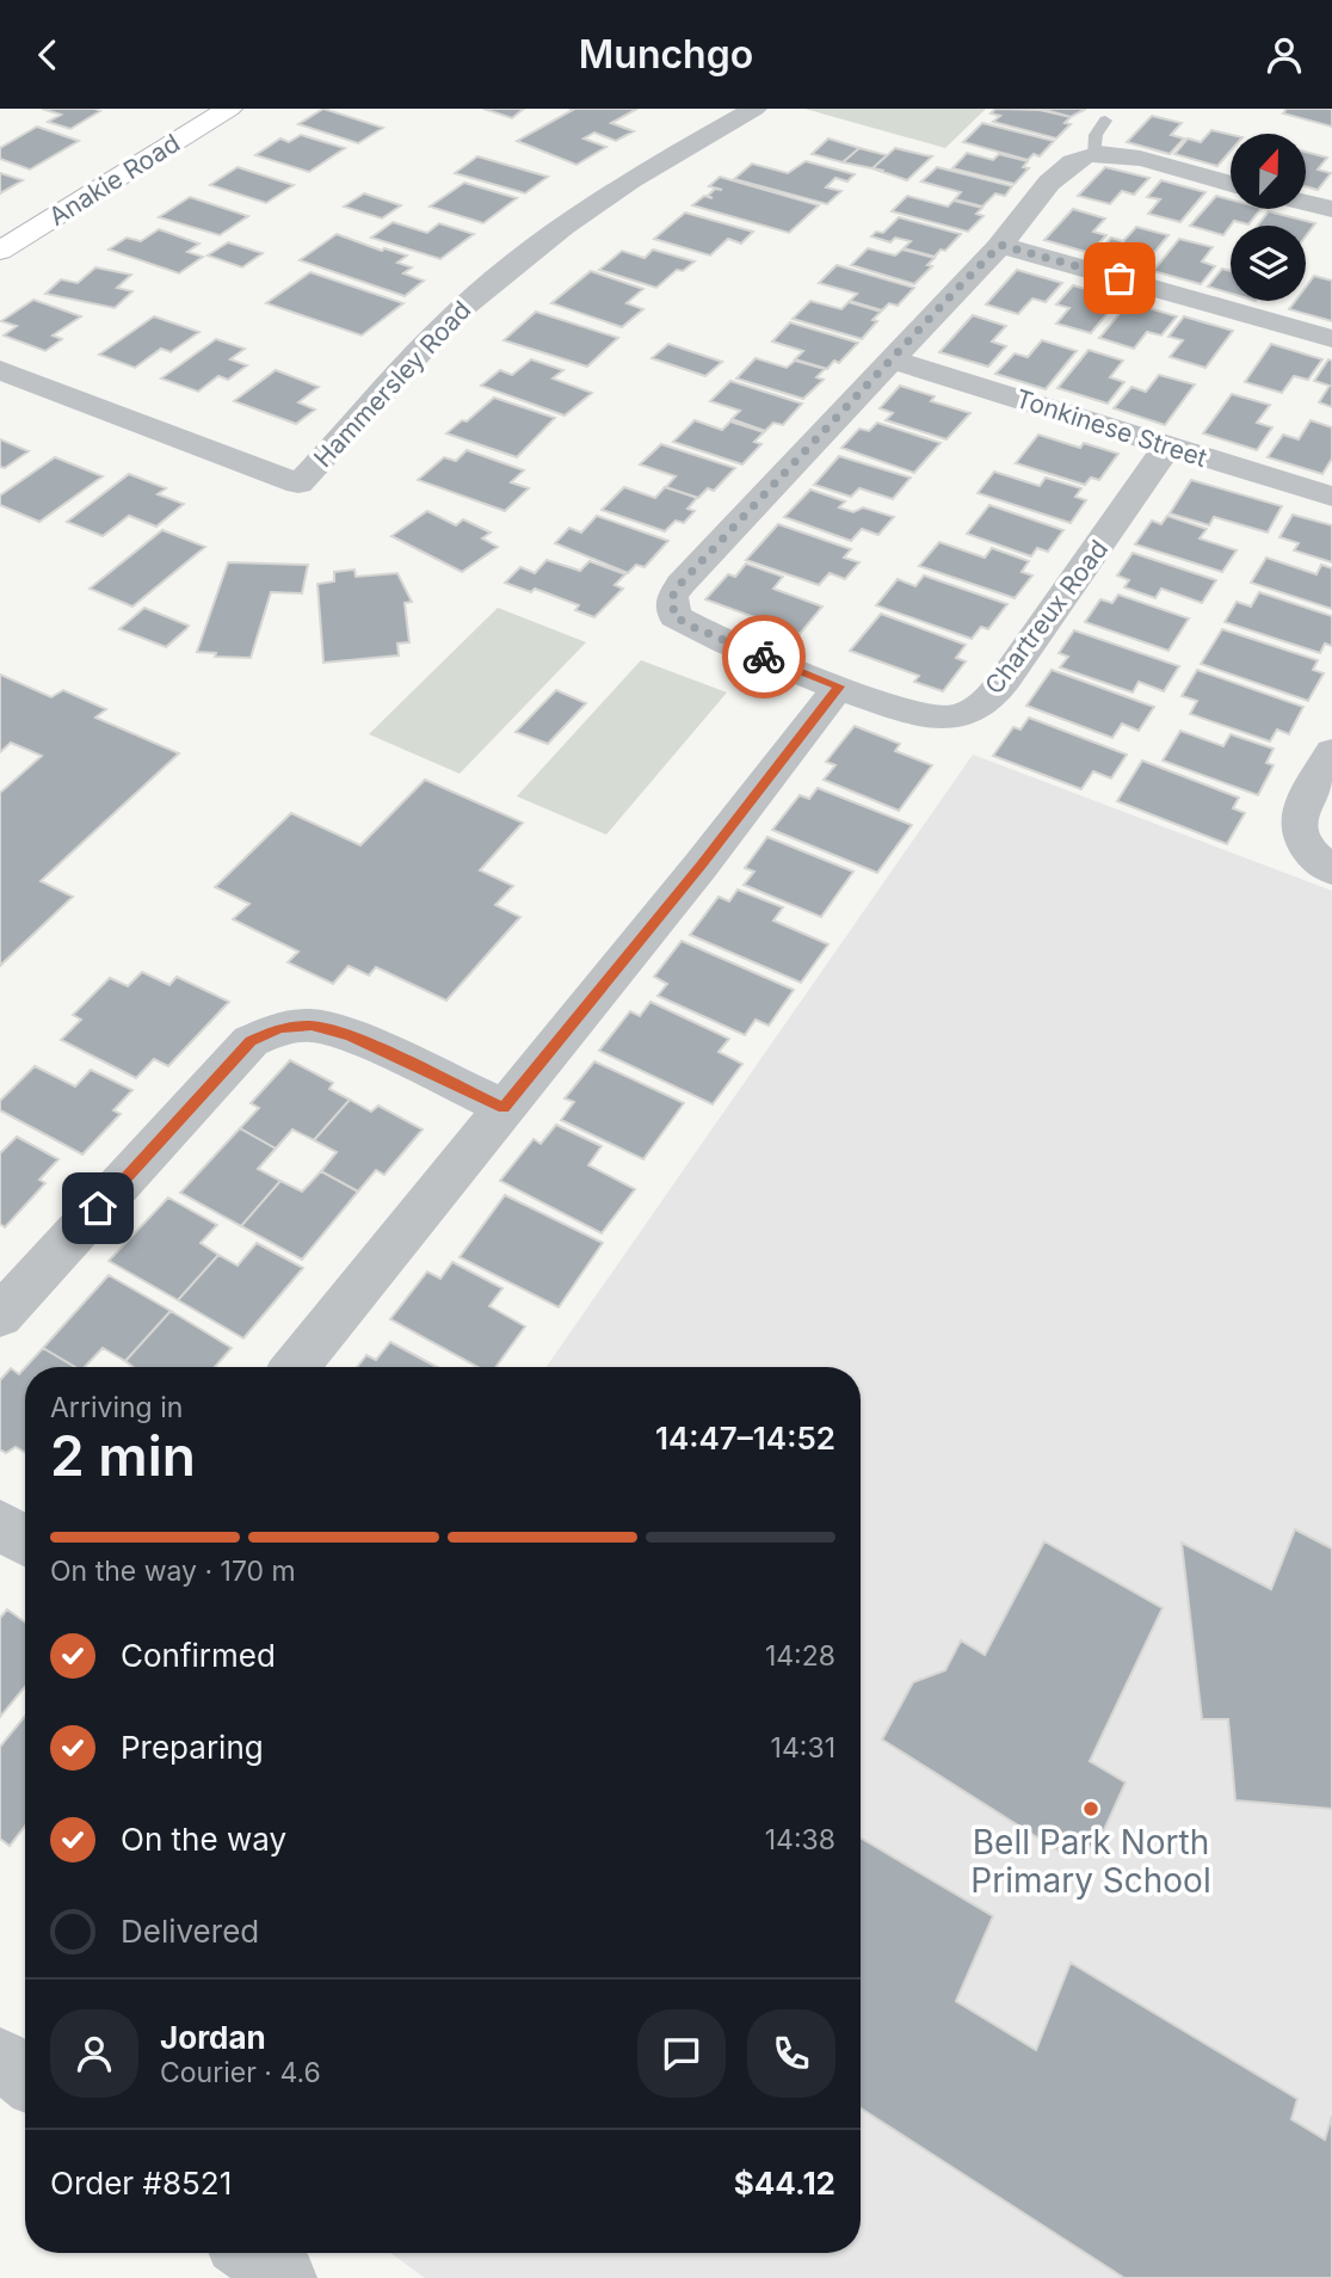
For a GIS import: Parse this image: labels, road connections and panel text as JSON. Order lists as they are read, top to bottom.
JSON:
{
  "streets": {
    "main road": ["Anakie Road"],
    "street": ["Hammersley Road", "Tonkinese Street", "Chartreux Road"]
  },
  "crossings": [
    ["Tonkinese Street", "Chartreux Road"]
  ],
  "places": ["Bell Park North Primary School"],
  "north": "top",
  "page": {
    "header": "Munchgo",
    "heading": ["2 min", "Arriving in", "14:47–14:52"],
    "panel": [
      "Jordan",
      "Courier · 4.6",
      "Order #8521",
      "$44.12"
    ],
    "bar": "On the way · 170 m",
    "list": [
      ["Confirmed", "14:28"],
      ["Preparing", "14:31"],
      ["On the way", "14:38"],
      "Delivered"
    ]
  }
}
